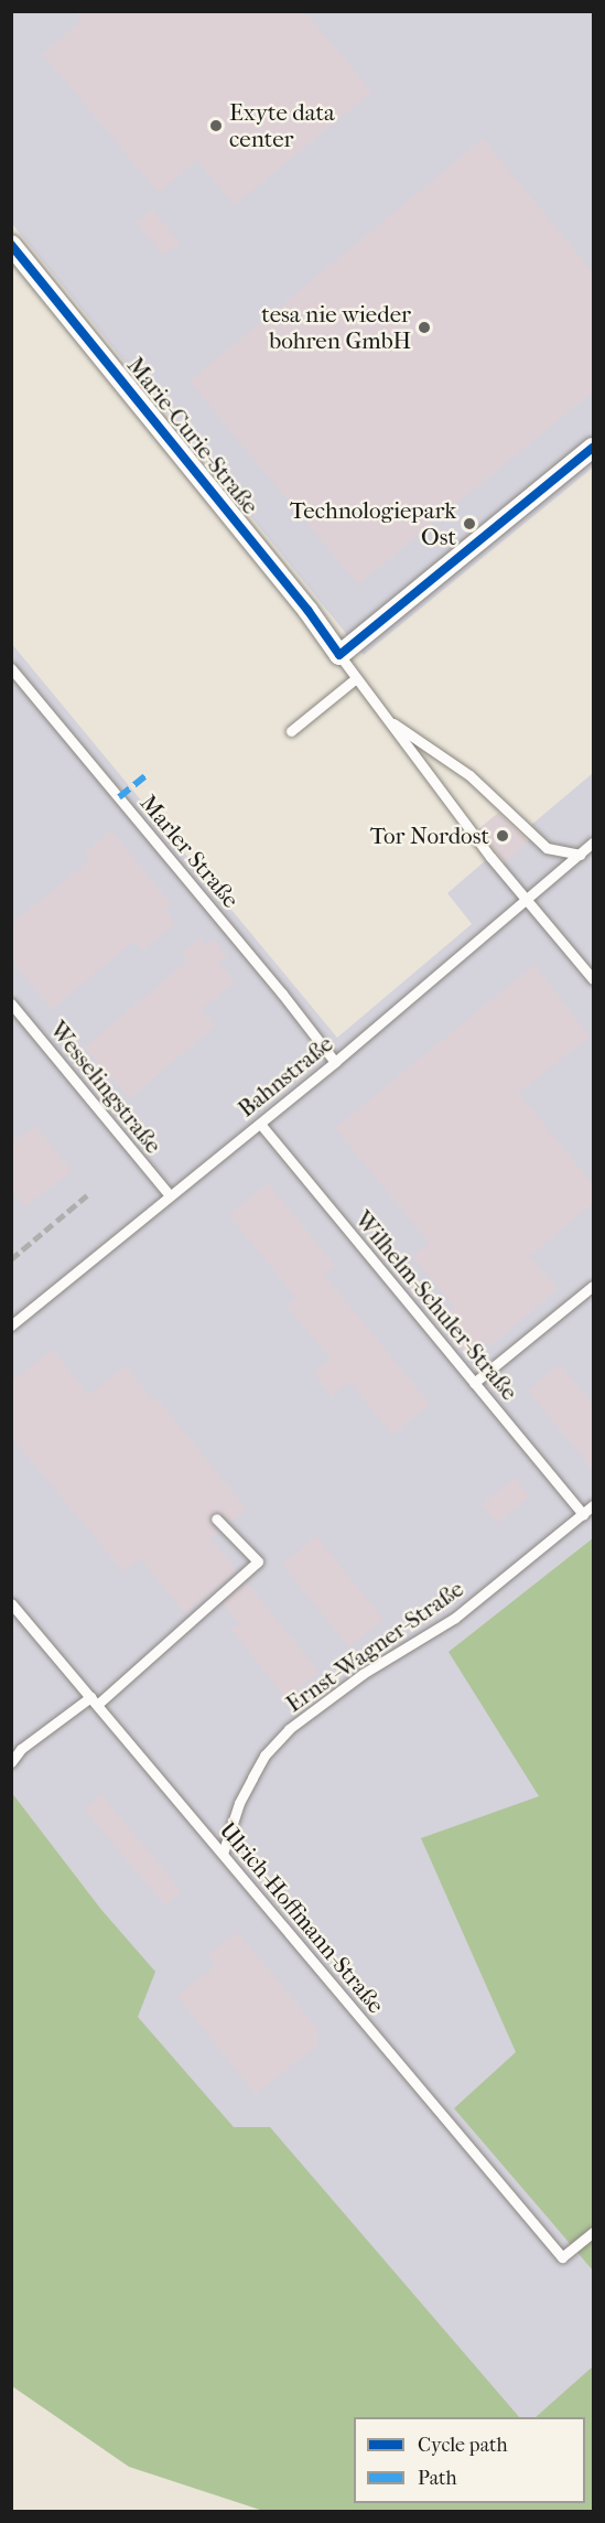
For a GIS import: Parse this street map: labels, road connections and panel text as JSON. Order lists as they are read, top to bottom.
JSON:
{
  "streets": {
    "street": ["Marie-Curie-Straße"],
    "lane": [
      "Marler Straße",
      "Bahnstraße",
      "Wesselingstraße",
      "Wilhelm-Schuler-Straße",
      "Ernst-Wagner-Straße",
      "Ulrich-Hoffmann-Straße"
    ]
  },
  "crossings": [
    ["Marie-Curie-Straße", "Bahnstraße"],
    ["Marler Straße", "Bahnstraße"],
    ["Bahnstraße", "Wesselingstraße"],
    ["Bahnstraße", "Wilhelm-Schuler-Straße"],
    ["Wilhelm-Schuler-Straße", "Ernst-Wagner-Straße"],
    ["Ernst-Wagner-Straße", "Ulrich-Hoffmann-Straße"]
  ],
  "places": [
    "Exyte data center",
    "tesa nie wieder bohren GmbH",
    "Technologiepark Ost",
    "Tor Nordost"
  ],
  "legend": ["Cycle path", "Path"]
}
